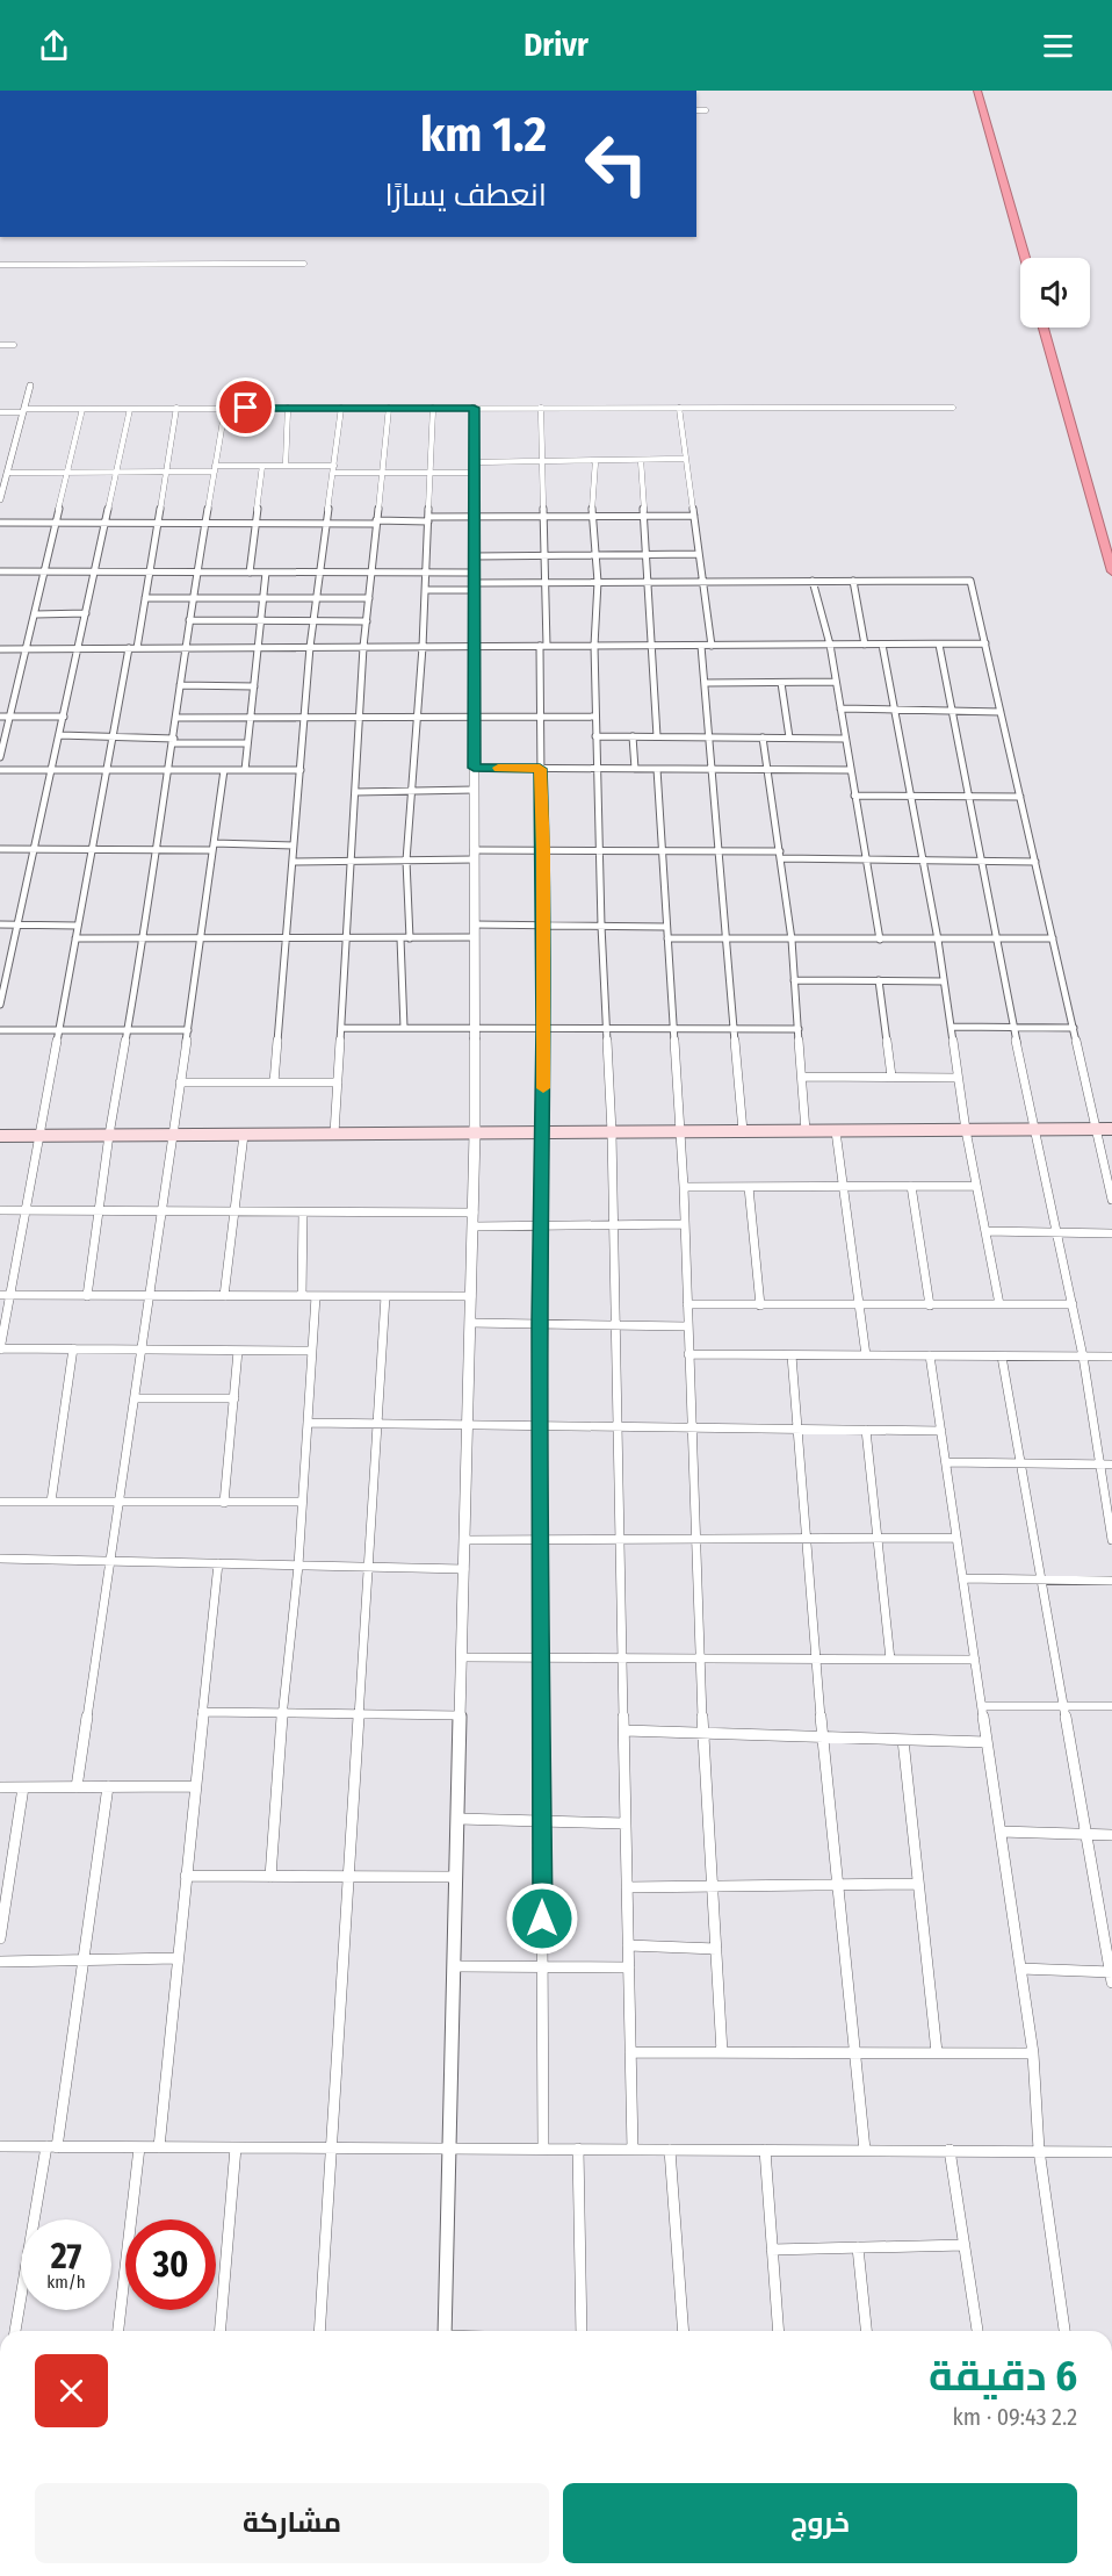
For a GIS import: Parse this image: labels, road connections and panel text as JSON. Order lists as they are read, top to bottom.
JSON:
{
  "page": {
    "header": "Drivr",
    "turn": ["1.2 km", "انعطف يسارًا"],
    "speed": "27 km/h",
    "limit": "30",
    "heading": ["6 دقيقة", "2.2 km · 09:43"],
    "buttons": ["خروج", "مشاركة"]
  }
}
